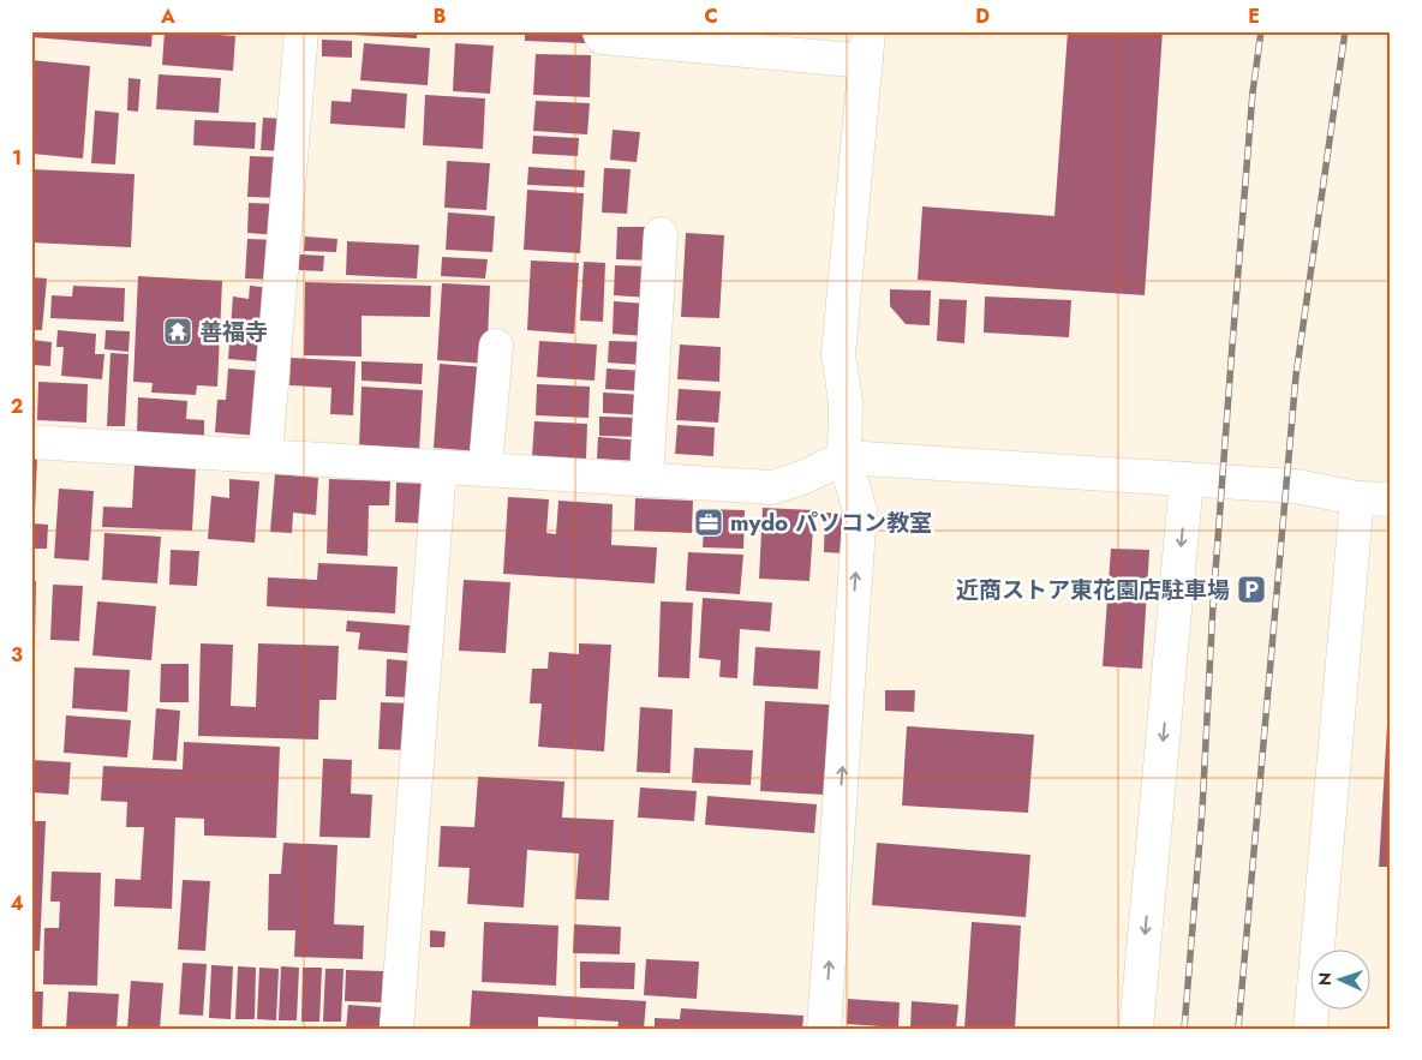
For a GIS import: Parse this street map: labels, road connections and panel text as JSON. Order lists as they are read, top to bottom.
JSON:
{
  "places": {
    "temple": ["善福寺"],
    "office": ["mydo パソコン教室"],
    "parking": ["近商ストア東花園店駐車場"]
  },
  "north": "left",
  "grid": {
    "columns": [
      "A",
      "B",
      "C",
      "D",
      "E"
    ],
    "rows": [
      "1",
      "2",
      "3",
      "4"
    ]
  }
}
